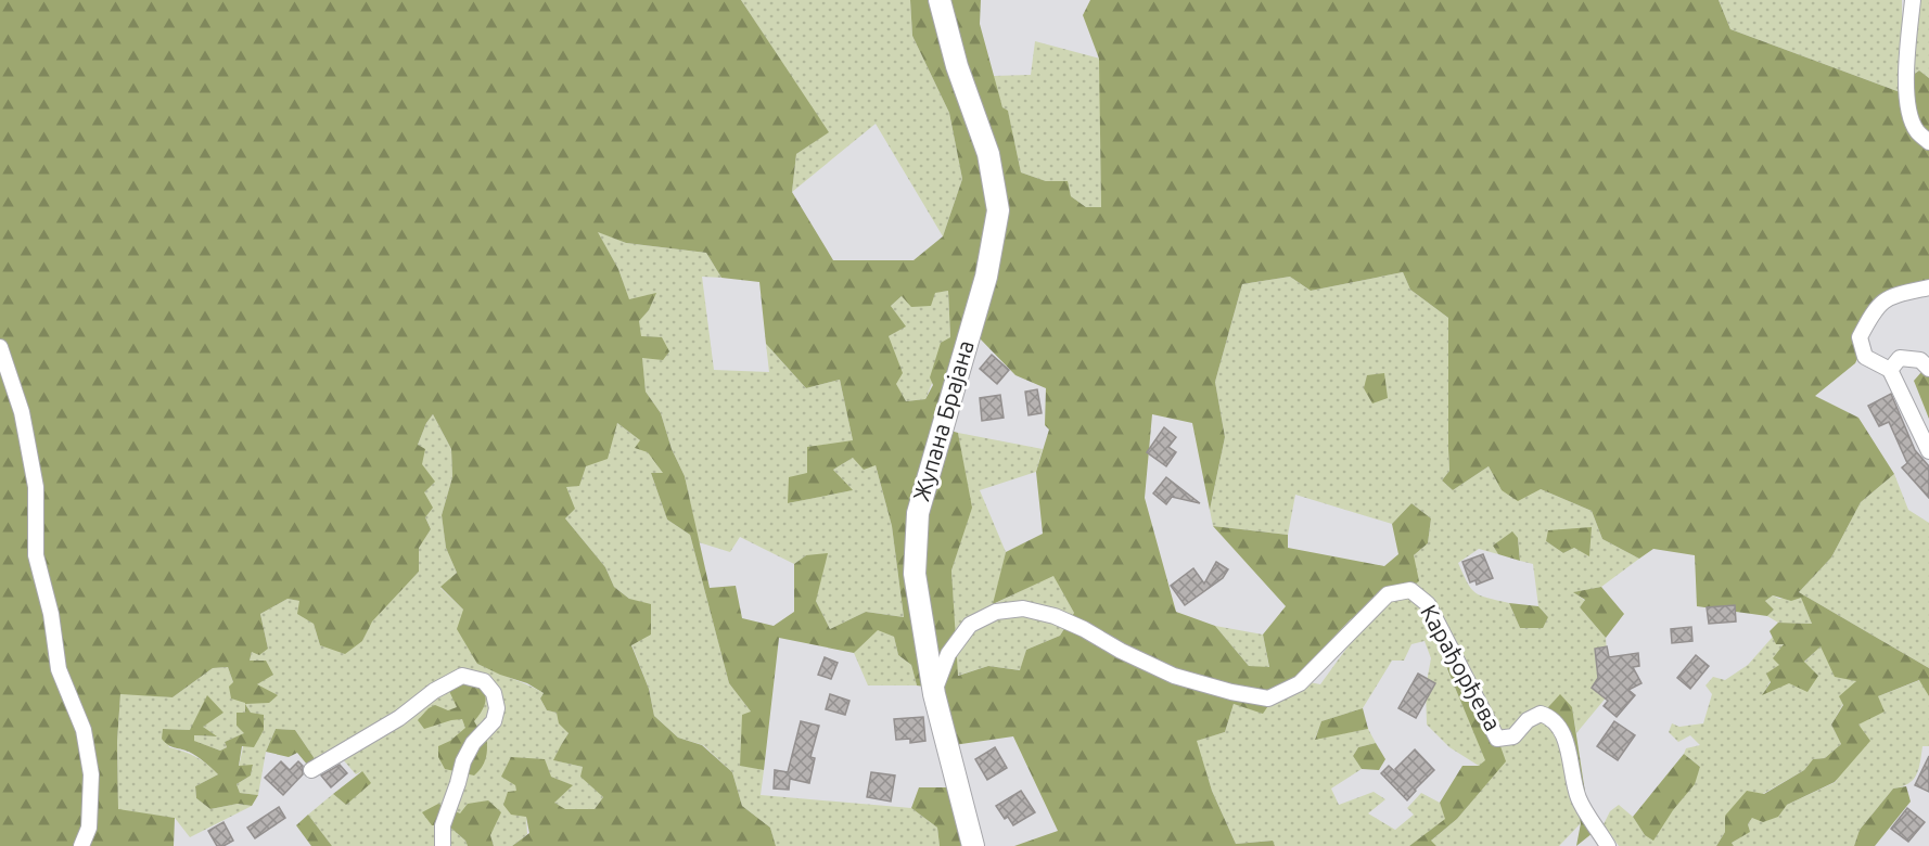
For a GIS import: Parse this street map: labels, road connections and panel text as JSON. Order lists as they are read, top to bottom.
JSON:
{
  "streets": {
    "street": ["Жупана Брајана", "Карађорђева"]
  },
  "crossings": [
    ["Жупана Брајана", "Карађорђева"]
  ]
}
